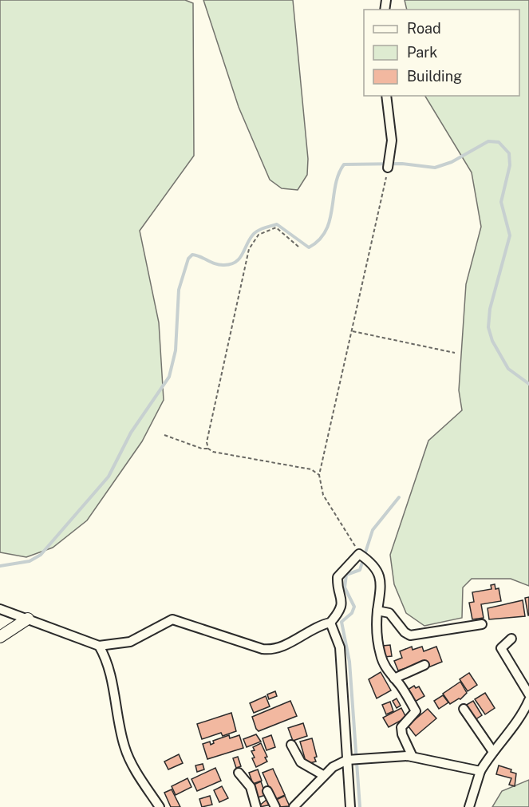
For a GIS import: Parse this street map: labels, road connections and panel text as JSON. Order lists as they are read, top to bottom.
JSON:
{
  "legend": ["Road", "Park", "Building"]
}
